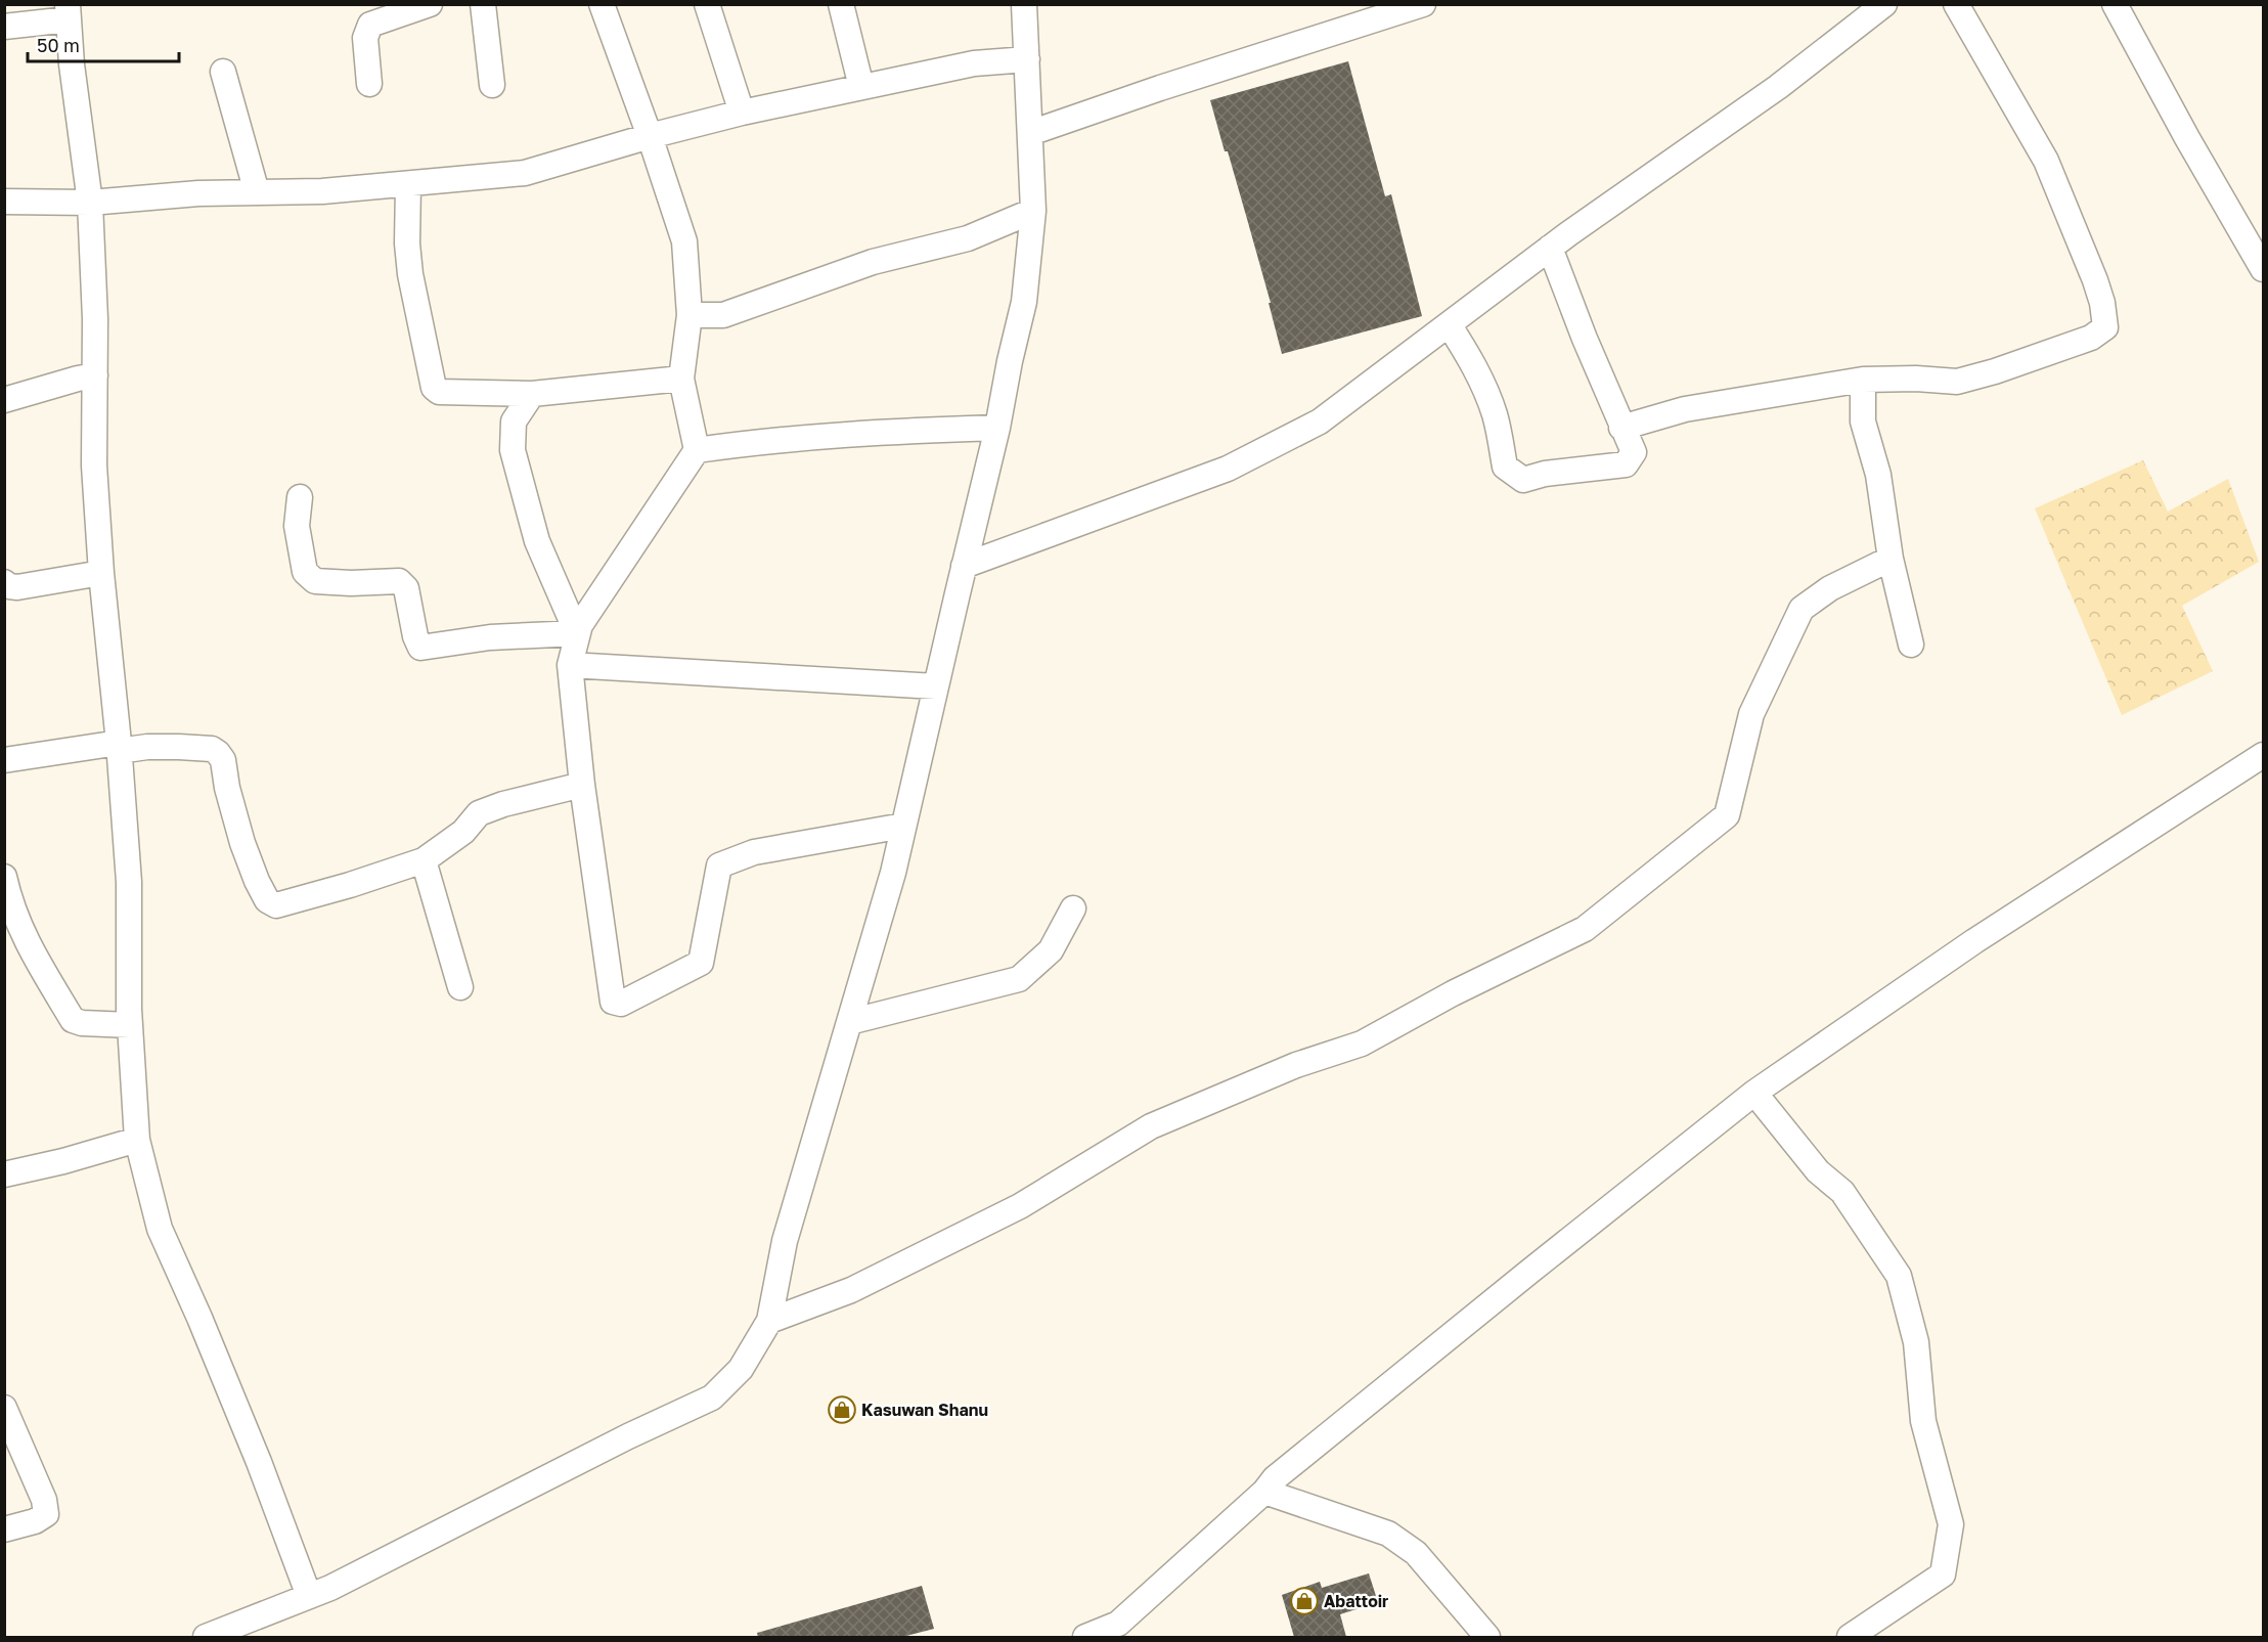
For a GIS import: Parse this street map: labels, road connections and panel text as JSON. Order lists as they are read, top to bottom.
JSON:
{
  "places": {
    "shop": ["Kasuwan Shanu", "Abattoir"]
  },
  "scale_bar": "50 m"
}
